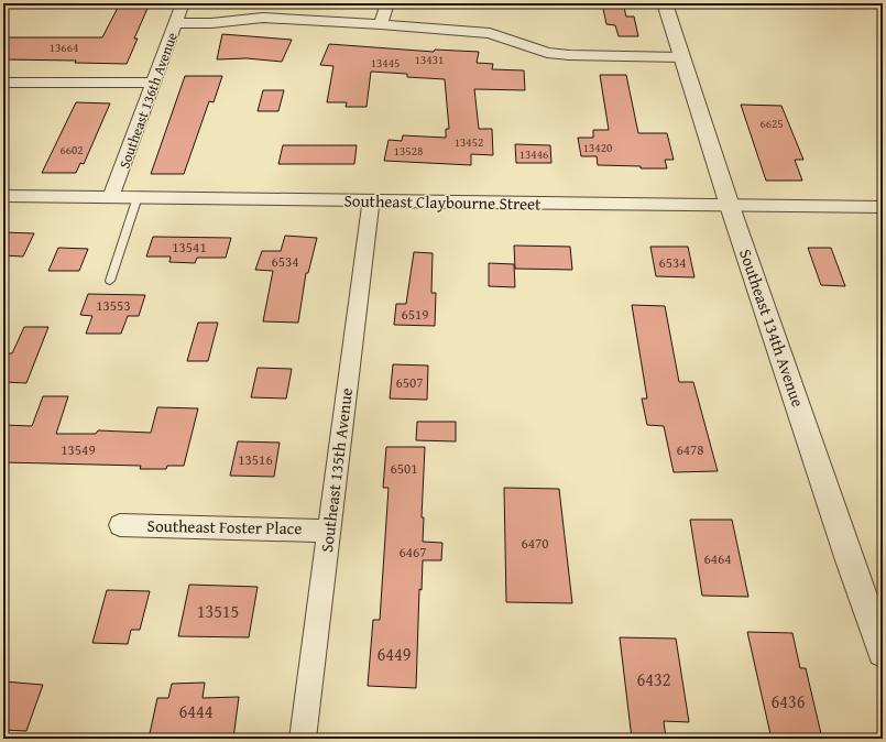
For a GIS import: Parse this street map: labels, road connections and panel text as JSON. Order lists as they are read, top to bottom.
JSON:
{
  "streets": {
    "street": [
      "Southeast 136th Avenue",
      "Southeast Claybourne Street",
      "Southeast 134th Avenue",
      "Southeast 135th Avenue",
      "Southeast Foster Place"
    ]
  },
  "crossings": [
    ["Southeast 136th Avenue", "Southeast Claybourne Street"],
    ["Southeast Claybourne Street", "Southeast 134th Avenue"],
    ["Southeast Claybourne Street", "Southeast 135th Avenue"],
    ["Southeast 135th Avenue", "Southeast Foster Place"]
  ],
  "house_numbers": [
    "13664",
    "13431",
    "13445",
    "6625",
    "13452",
    "13420",
    "6602",
    "13528",
    "13446",
    "13541",
    "6534",
    "6534",
    "13553",
    "6519",
    "6507",
    "13549",
    "6478",
    "13516",
    "6501",
    "6470",
    "6467",
    "6464",
    "13515",
    "6449",
    "6432",
    "6436",
    "6444"
  ]
}
